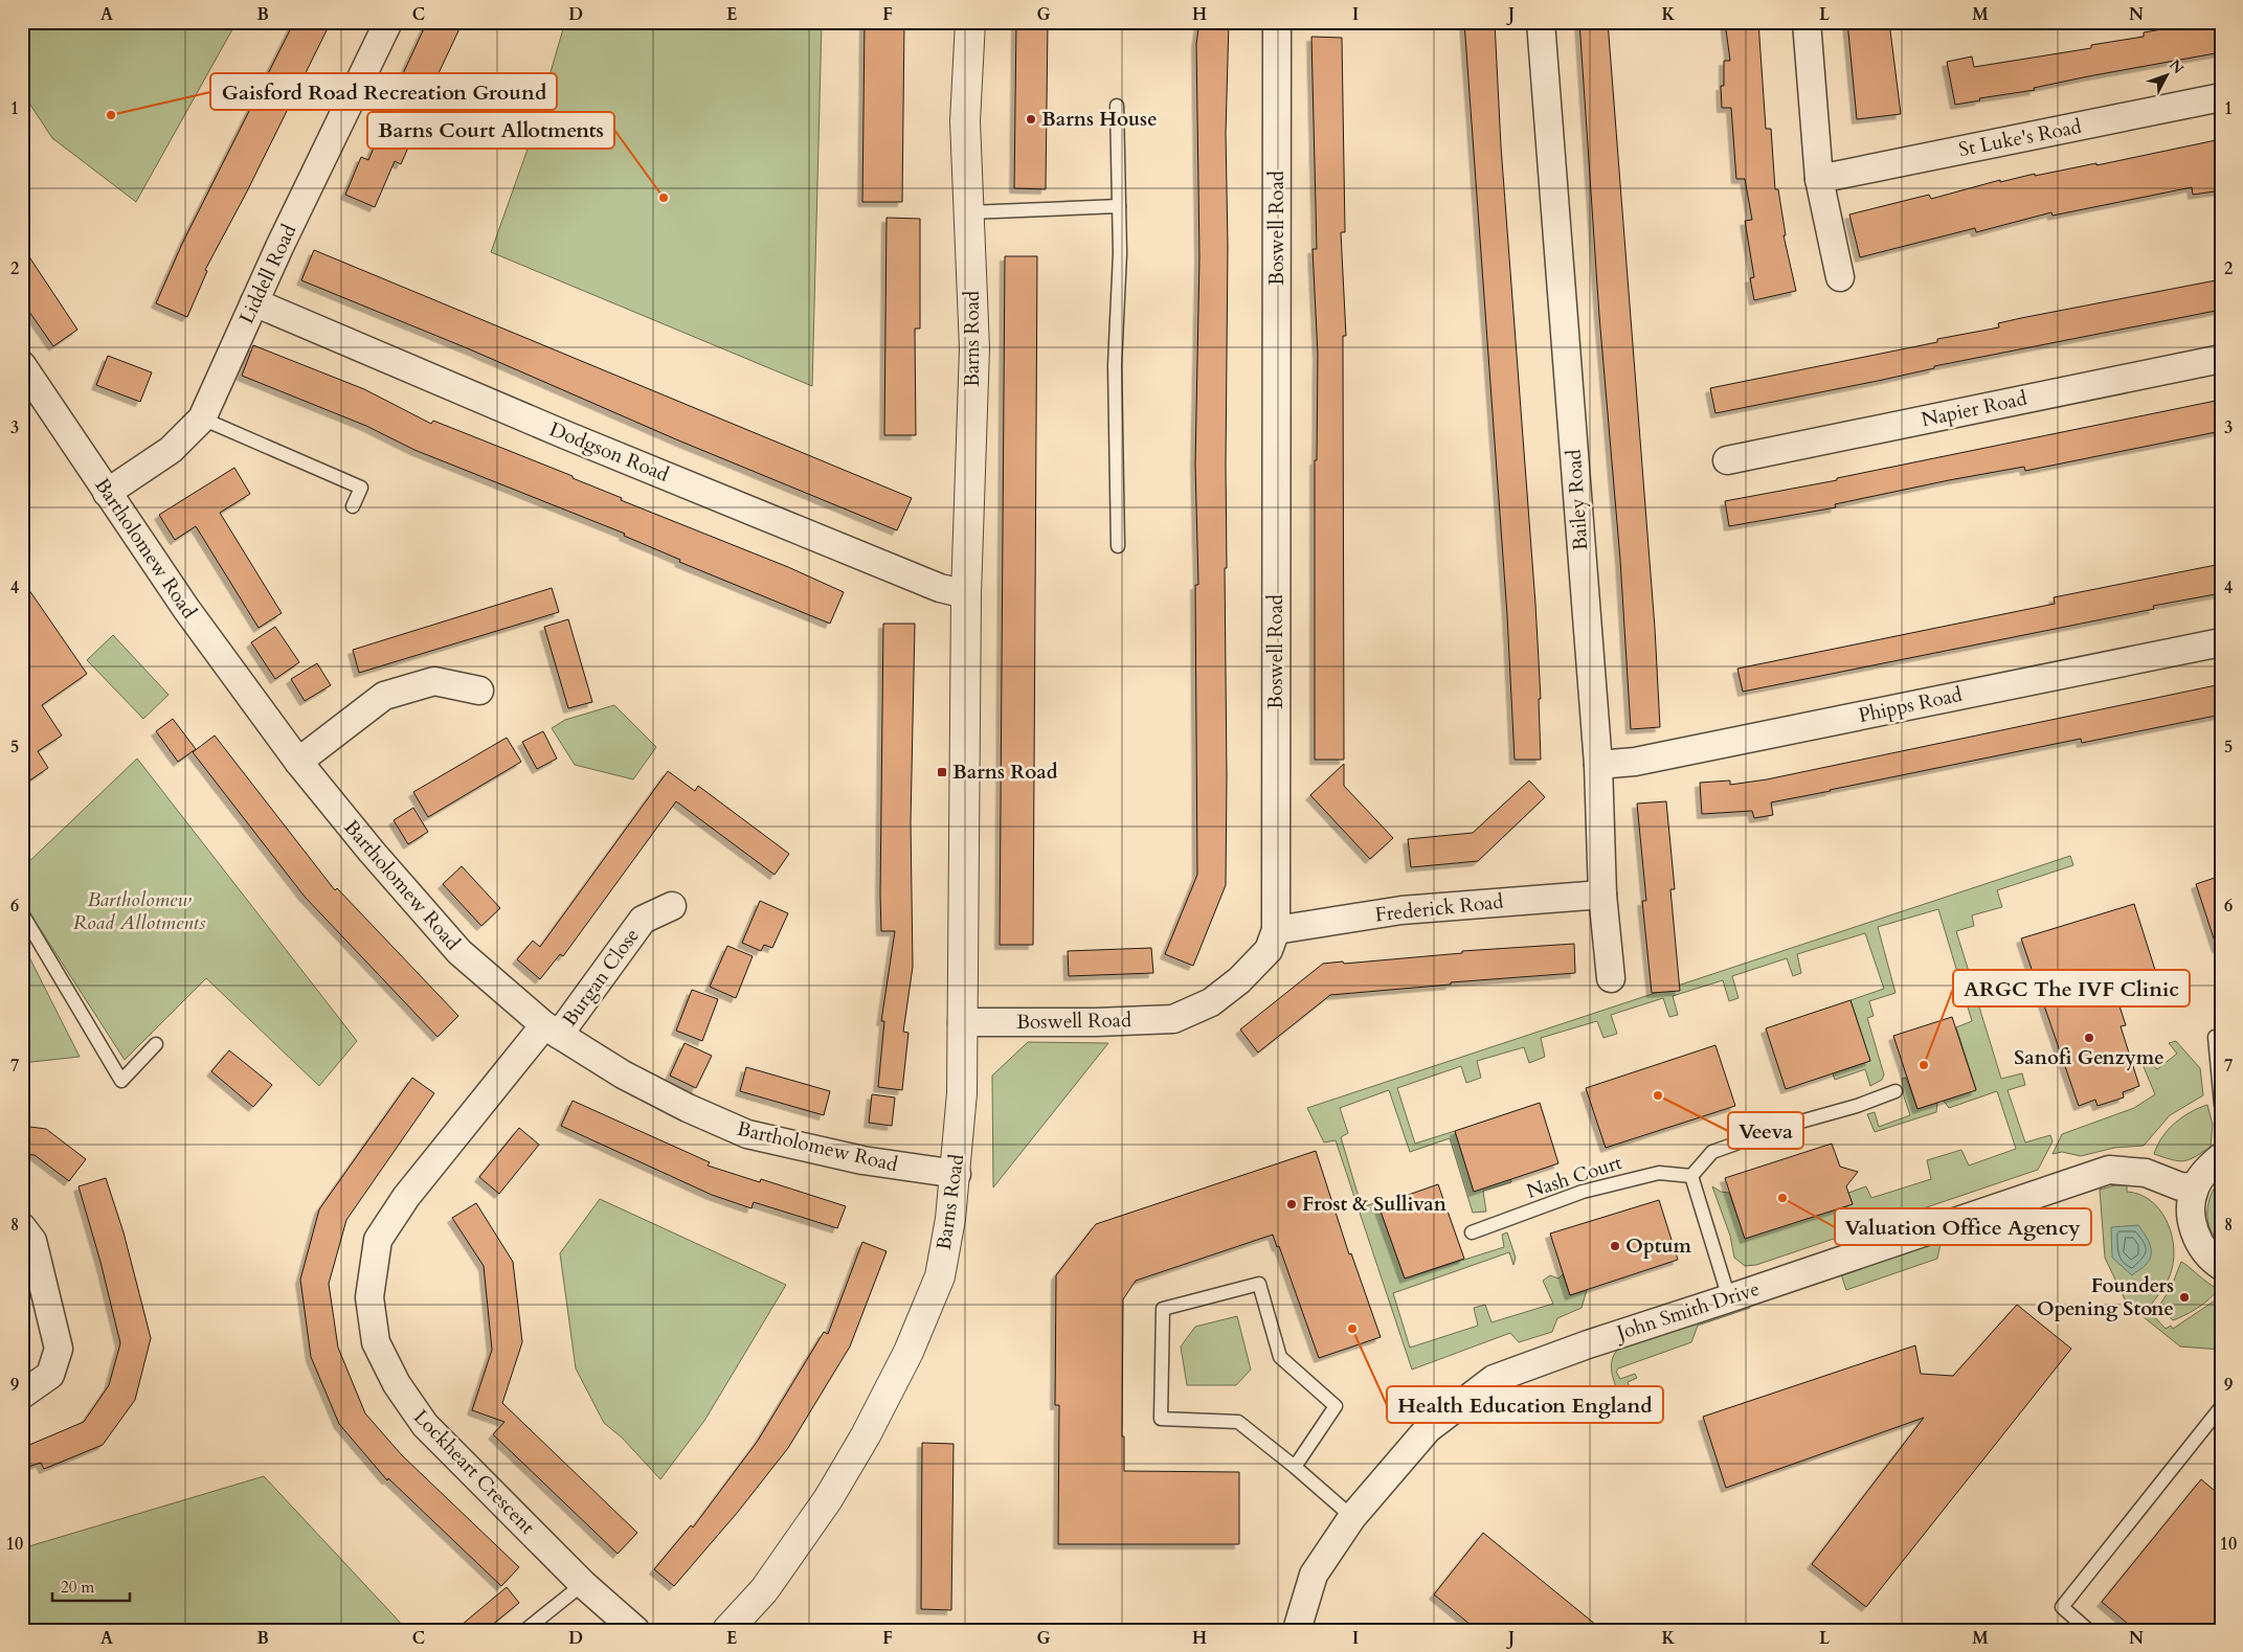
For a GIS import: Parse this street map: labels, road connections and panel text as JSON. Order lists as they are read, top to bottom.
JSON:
{
  "streets": {
    "street": [
      "St Luke's Road",
      "Boswell Road",
      "Liddell Road",
      "Barns Road",
      "Napier Road",
      "Dodgson Road",
      "Bailey Road",
      "Bartholomew Road",
      "Phipps Road",
      "Frederick Road",
      "Burgan Close",
      "John Smith Drive",
      "Lockheart Crescent"
    ],
    "lane": ["Nash Court"]
  },
  "crossings": [
    ["Boswell Road", "Barns Road"],
    ["Boswell Road", "Frederick Road"],
    ["Liddell Road", "Dodgson Road"],
    ["Liddell Road", "Bartholomew Road"],
    ["Barns Road", "Dodgson Road"],
    ["Barns Road", "Bartholomew Road"],
    ["Bailey Road", "Phipps Road"],
    ["Bailey Road", "Frederick Road"],
    ["Bartholomew Road", "Burgan Close"],
    ["Bartholomew Road", "Lockheart Crescent"],
    ["Burgan Close", "Lockheart Crescent"]
  ],
  "parks": ["Bartholomew Road Allotments"],
  "places": {
    "other": [
      "Gaisford Road Recreation Ground",
      "Barns House",
      "Barns Court Allotments",
      "Sanofi Genzyme",
      "ARGC The IVF Clinic",
      "Veeva",
      "Valuation Office Agency",
      "Frost & Sullivan",
      "Optum",
      "Founders Opening Stone",
      "Health Education England"
    ],
    "transit": ["Barns Road"]
  },
  "scale_bar": "20 m",
  "north": "top right",
  "grid": {
    "columns": [
      "A",
      "B",
      "C",
      "D",
      "E",
      "F",
      "G",
      "H",
      "I",
      "J",
      "K",
      "L",
      "M",
      "N"
    ],
    "rows": [
      "1",
      "2",
      "3",
      "4",
      "5",
      "6",
      "7",
      "8",
      "9",
      "10"
    ]
  }
}
